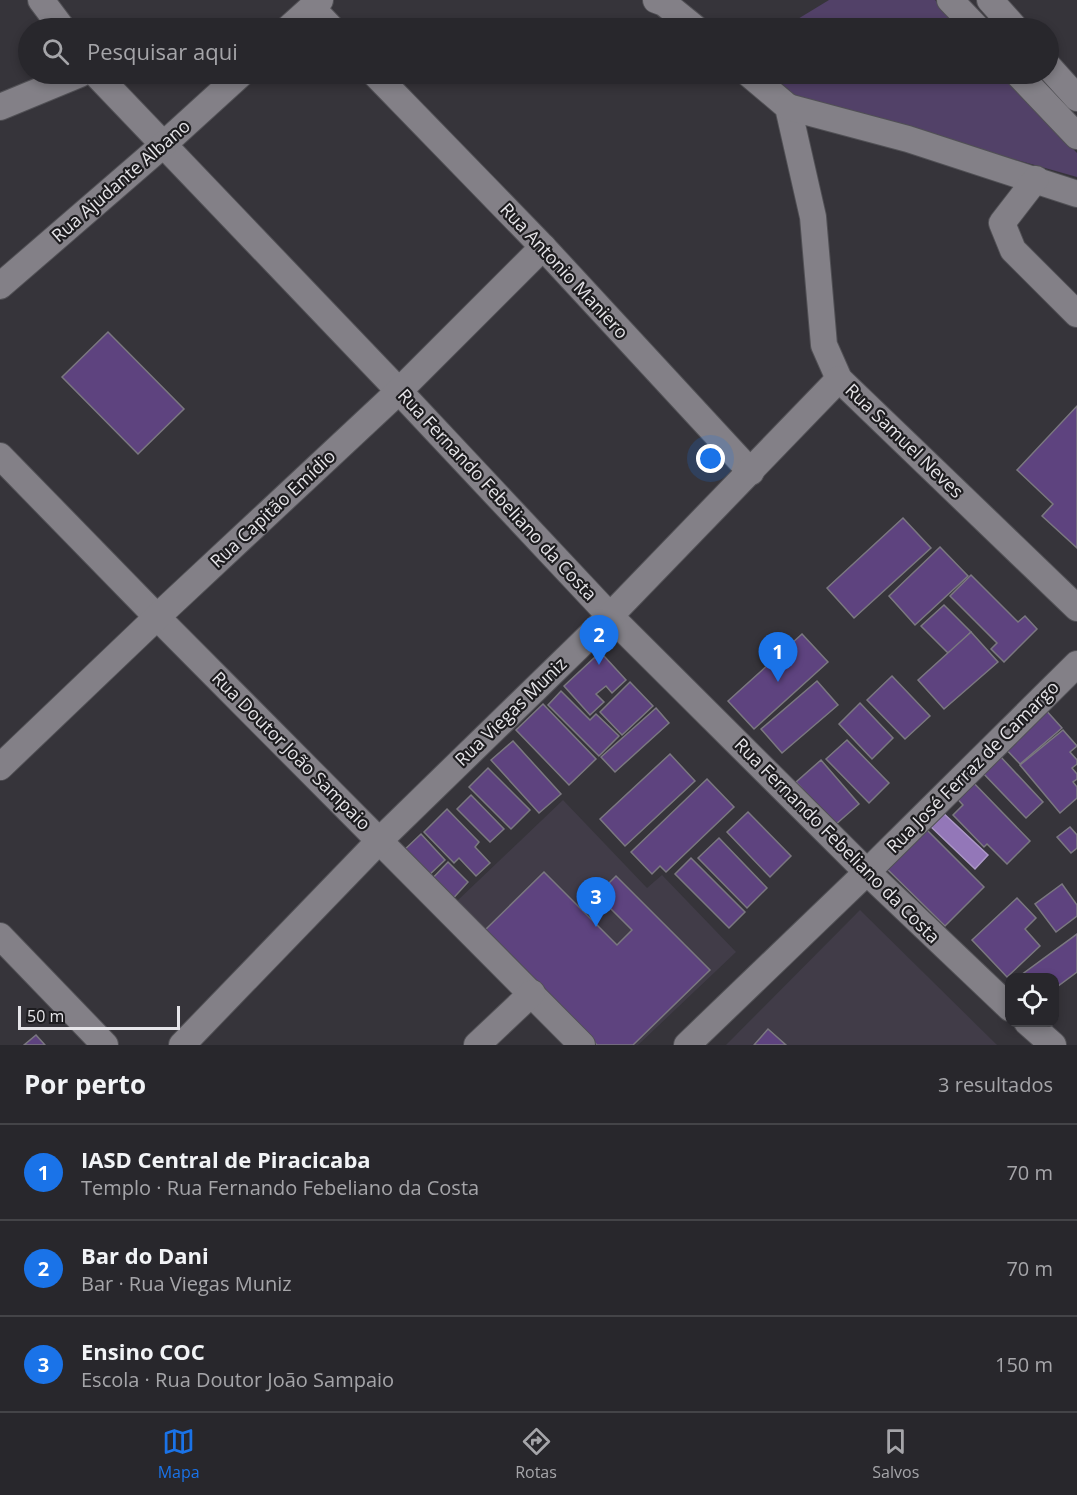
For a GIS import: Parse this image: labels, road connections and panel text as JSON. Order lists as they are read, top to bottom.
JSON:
{
  "streets": {
    "street": [
      "Rua Ajudante Albano",
      "Rua Antonio Maniero",
      "Rua Samuel Neves",
      "Rua Fernando Febeliano da Costa",
      "Rua Capitão Emídio",
      "Rua Viegas Muniz",
      "Rua Doutor João Sampaio",
      "Rua José Ferraz de Camargo"
    ]
  },
  "crossings": [
    ["Rua Ajudante Albano", "Rua Fernando Febeliano da Costa"],
    ["Rua Antonio Maniero", "Rua Capitão Emídio"],
    ["Rua Antonio Maniero", "Rua Viegas Muniz"],
    ["Rua Samuel Neves", "Rua Viegas Muniz"],
    ["Rua Fernando Febeliano da Costa", "Rua Capitão Emídio"],
    ["Rua Fernando Febeliano da Costa", "Rua Viegas Muniz"],
    ["Rua Fernando Febeliano da Costa", "Rua José Ferraz de Camargo"],
    ["Rua Capitão Emídio", "Rua Doutor João Sampaio"],
    ["Rua Viegas Muniz", "Rua Doutor João Sampaio"]
  ],
  "scale_bar": "50 m",
  "page": {
    "search": "Pesquisar aqui",
    "pins": ["2", "1", "3"],
    "scale": "50 m",
    "heading": ["Por perto", "3 resultados"],
    "list": [
      {
        "mark": "1",
        "name": "IASD Central de Piracicaba",
        "note": "Templo · Rua Fernando Febeliano da Costa",
        "value": "70 m"
      },
      {
        "mark": "2",
        "name": "Bar do Dani",
        "note": "Bar · Rua Viegas Muniz",
        "value": "70 m"
      },
      {
        "mark": "3",
        "name": "Ensino COC",
        "note": "Escola · Rua Doutor João Sampaio",
        "value": "150 m"
      }
    ],
    "nav": ["Mapa", "Rotas", "Salvos"]
  }
}
